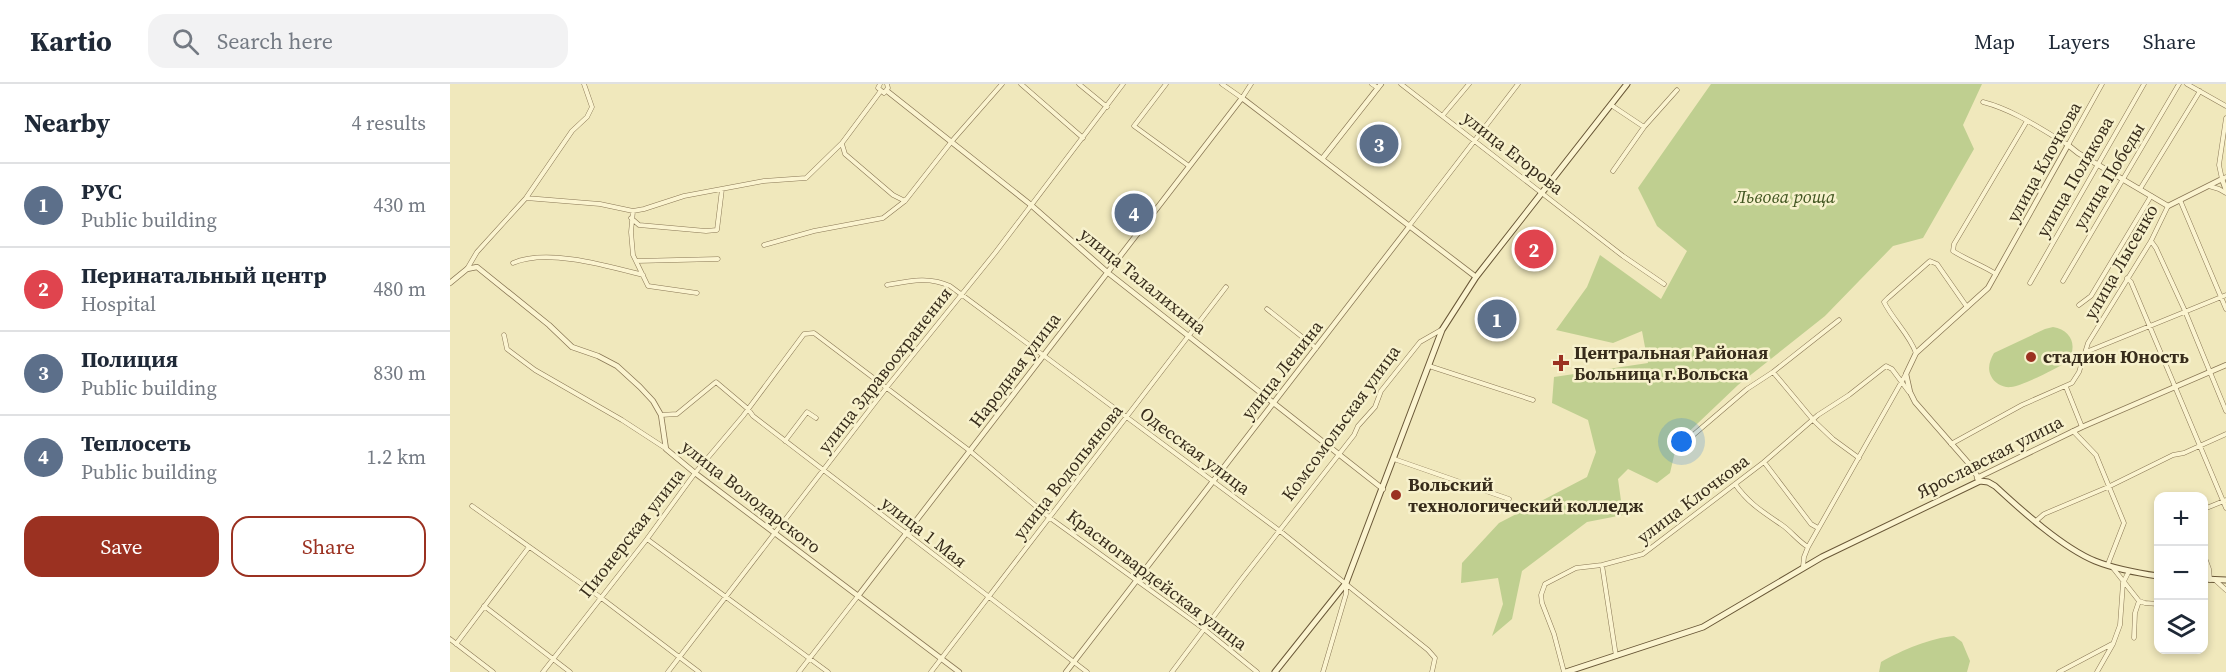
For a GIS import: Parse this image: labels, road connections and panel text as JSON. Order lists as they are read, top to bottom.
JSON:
{
  "streets": {
    "main road": ["Комсомольская улица", "Ярославская улица"],
    "street": [
      "улица Егорова",
      "улица Клочкова",
      "улица Победы",
      "улица Полякова",
      "улица Лысенко",
      "улица Талалихина",
      "улица Здравоохранения",
      "Народная улица",
      "улица Ленина",
      "Одесская улица",
      "улица Водопьянова",
      "улица Володарского",
      "улица 1 Мая",
      "Пионерская улица",
      "Красногвардейская улица"
    ]
  },
  "crossings": [
    ["улица Егорова", "улица Ленина"],
    ["улица Егорова", "Комсомольская улица"],
    ["улица Клочкова", "Ярославская улица"],
    ["улица Талалихина", "улица Здравоохранения"],
    ["улица Талалихина", "Народная улица"],
    ["улица Талалихина", "улица Ленина"],
    ["улица Талалихина", "Комсомольская улица"],
    ["улица Талалихина", "улица Водопьянова"],
    ["улица Здравоохранения", "Одесская улица"],
    ["улица Здравоохранения", "улица Володарского"],
    ["улица Здравоохранения", "улица 1 Мая"],
    ["улица Здравоохранения", "Красногвардейская улица"],
    ["Народная улица", "Одесская улица"],
    ["Народная улица", "улица Володарского"],
    ["Народная улица", "улица 1 Мая"],
    ["Народная улица", "Красногвардейская улица"],
    ["улица Ленина", "Одесская улица"],
    ["улица Ленина", "улица 1 Мая"],
    ["улица Ленина", "Красногвардейская улица"],
    ["Комсомольская улица", "Одесская улица"],
    ["Комсомольская улица", "Красногвардейская улица"],
    ["Одесская улица", "улица Водопьянова"],
    ["улица Водопьянова", "улица Володарского"],
    ["улица Водопьянова", "улица 1 Мая"],
    ["улица Водопьянова", "Красногвардейская улица"],
    ["улица Володарского", "улица 1 Мая"],
    ["улица Володарского", "Пионерская улица"],
    ["улица 1 Мая", "Пионерская улица"],
    ["Пионерская улица", "Красногвардейская улица"]
  ],
  "parks": ["Львова роща"],
  "places": {
    "other": ["стадион Юность", "Вольский технологический колледж"],
    "health": ["Центральная Районая Больница г.Вольска"]
  },
  "page": {
    "header": "Kartio",
    "search": "Search here",
    "nav": ["Map", "Layers", "Share"],
    "heading": ["Nearby", "4 results"],
    "pins": [
      "3",
      "4",
      "2",
      "1"
    ],
    "list": [
      {
        "mark": "1",
        "name": "РУС",
        "note": "Public building",
        "value": "430 m"
      },
      {
        "mark": "2",
        "name": "Перинатальный центр",
        "note": "Hospital",
        "value": "480 m"
      },
      {
        "mark": "3",
        "name": "Полиция",
        "note": "Public building",
        "value": "830 m"
      },
      {
        "mark": "4",
        "name": "Теплосеть",
        "note": "Public building",
        "value": "1.2 km"
      }
    ],
    "map_buttons": ["+", "−"],
    "buttons": ["Save", "Share"]
  }
}
